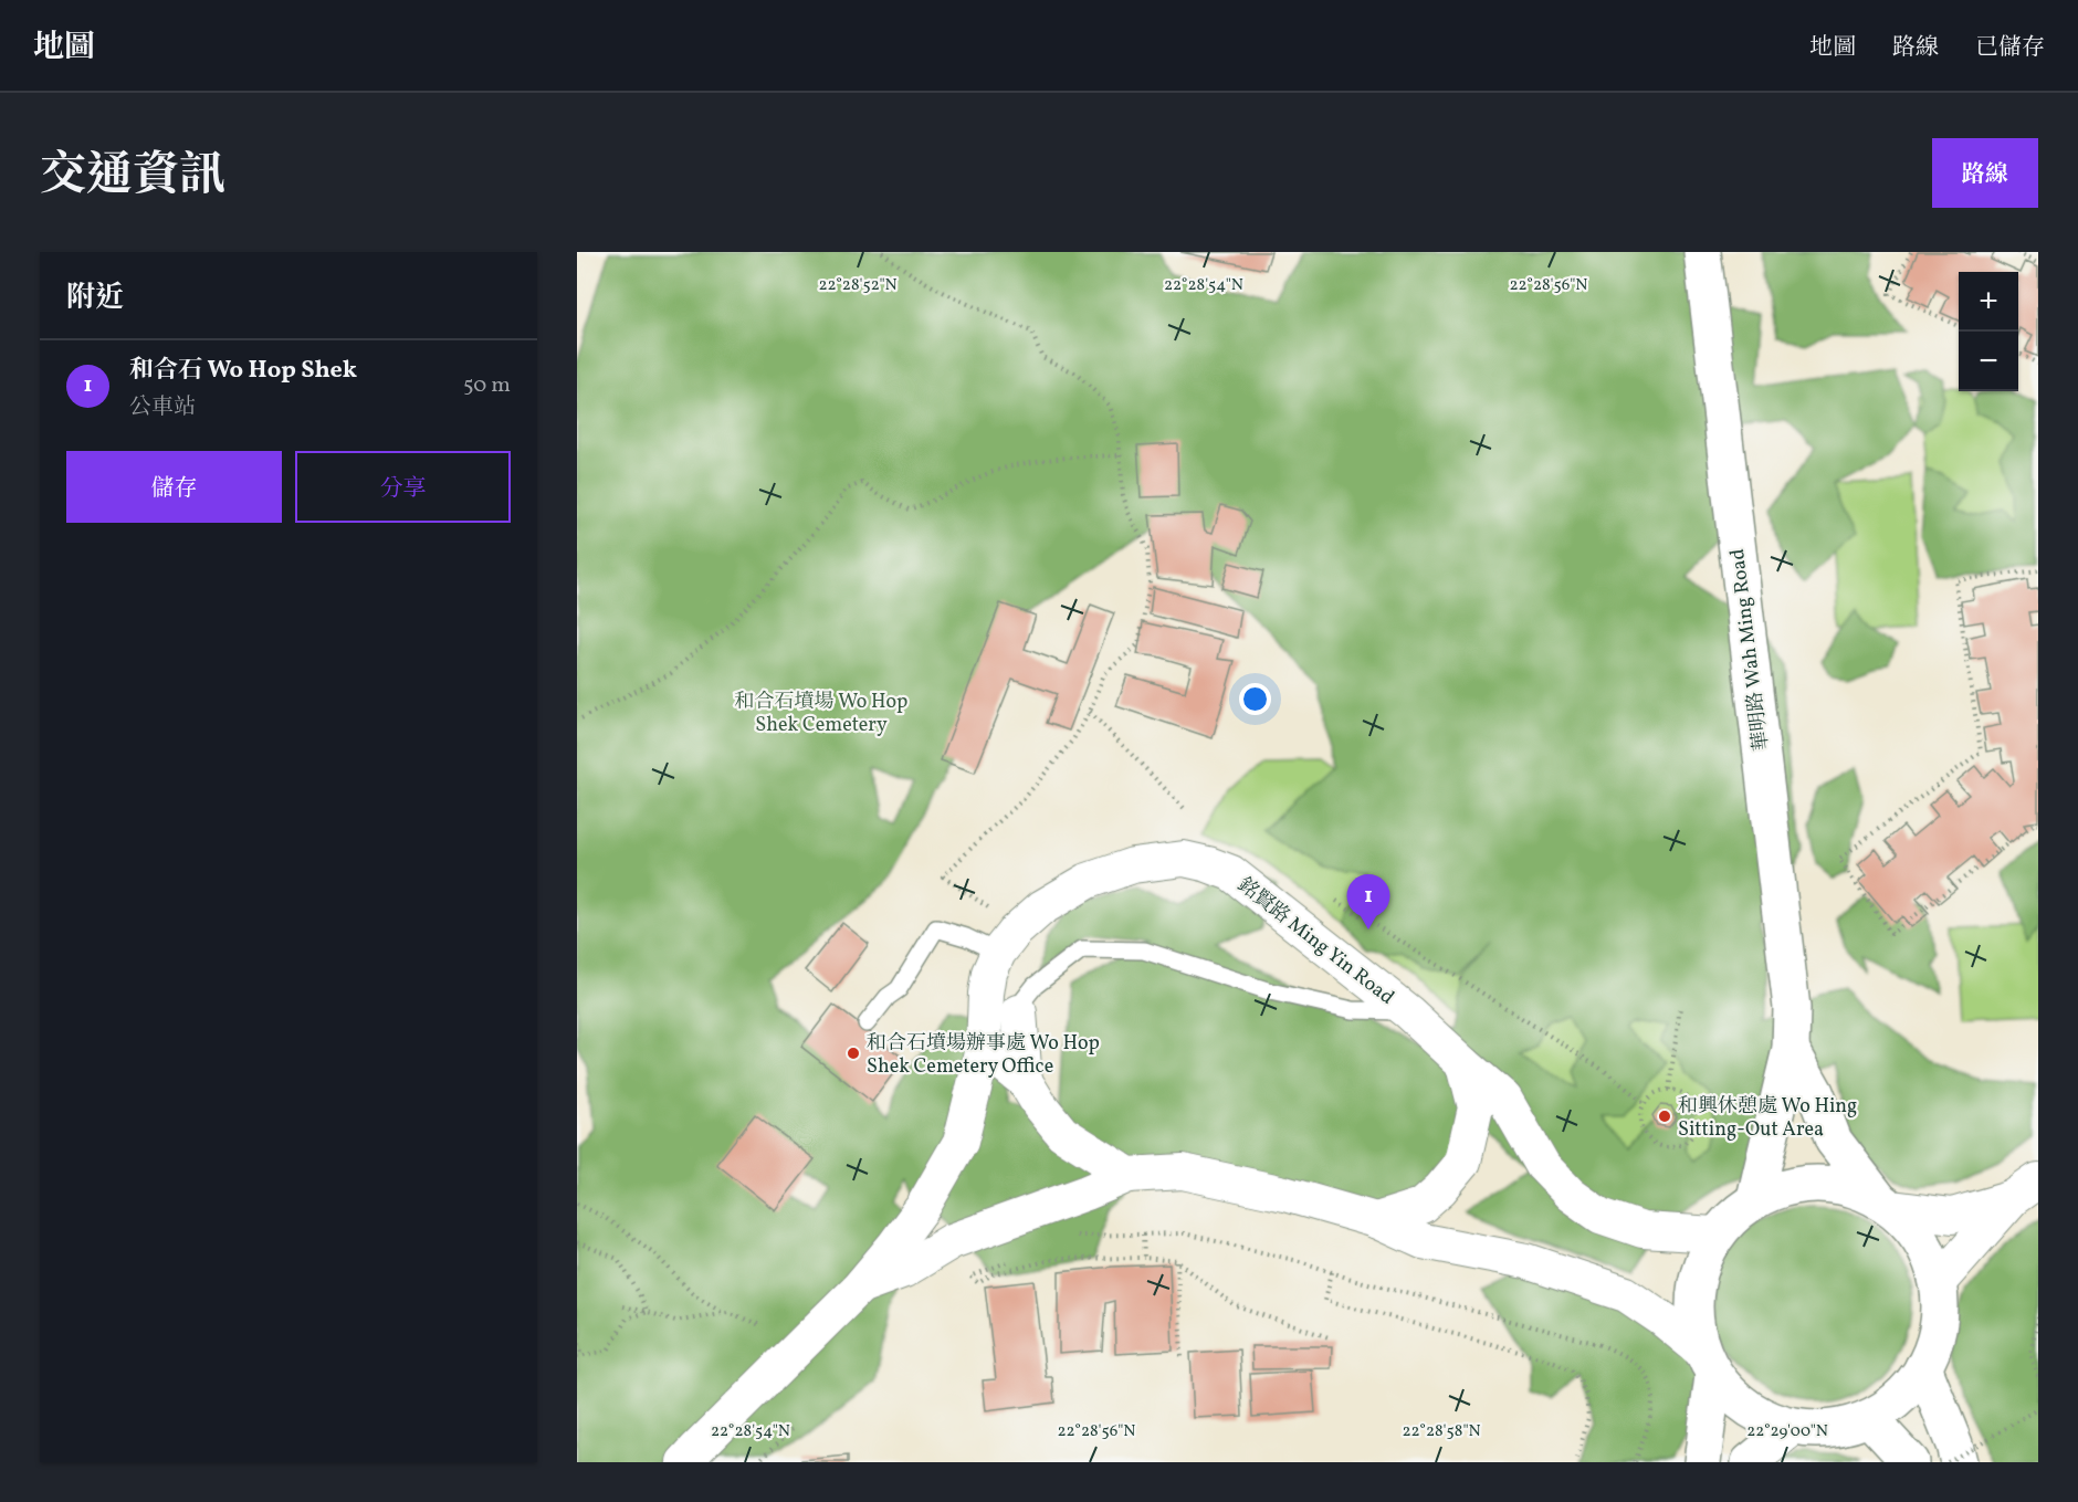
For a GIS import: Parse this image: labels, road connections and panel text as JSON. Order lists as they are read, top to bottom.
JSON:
{
  "streets": {
    "street": ["華明路 Wah Ming Road", "銘賢路 Ming Yin Road"]
  },
  "parks": ["和合石墳場 Wo Hop Shek Cemetery"],
  "places": ["和合石墳場辦事處 Wo Hop Shek Cemetery Office", "和興休憩處 Wo Hing Sitting-Out Area"],
  "page": {
    "header": "地圖",
    "nav": ["地圖", "路線", "已儲存"],
    "title": "交通資訊",
    "buttons": [
      "路線",
      ["儲存", "分享"]
    ],
    "heading": "附近",
    "map_buttons": ["+", "−"],
    "list": [
      {
        "mark": "1",
        "name": "和合石 Wo Hop Shek",
        "note": "公車站",
        "value": "50 m"
      }
    ],
    "pins": "1"
  },
  "coordinates": [
    "22°28'52\"N",
    "22°28'54\"N",
    "22°28'56\"N",
    "22°28'58\"N",
    "22°29'00\"N"
  ]
}
